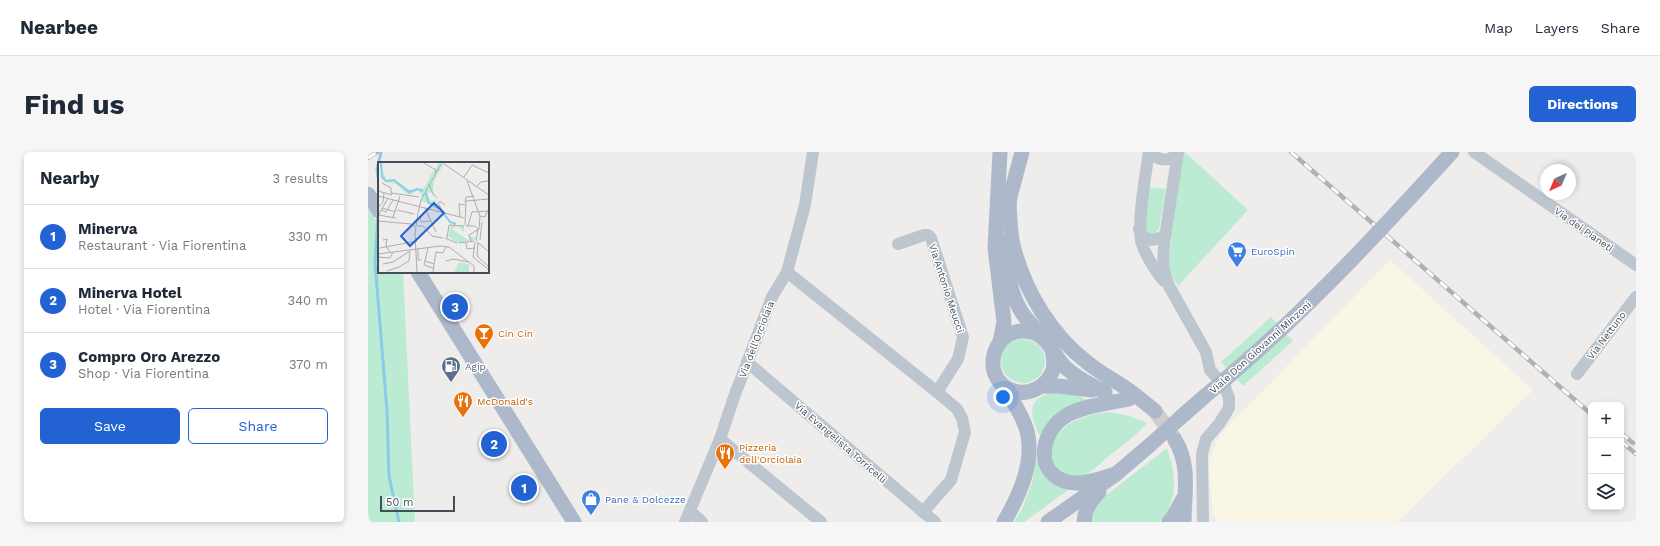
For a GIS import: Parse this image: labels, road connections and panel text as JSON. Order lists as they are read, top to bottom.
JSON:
{
  "streets": {
    "main road": ["Viale Don Giovanni Minzoni"],
    "street": [
      "Via dei Pianeti",
      "Via Antonio Meucci",
      "Via Nettuno",
      "Via dell'Orciolaia",
      "Via Evangelista Torricelli"
    ]
  },
  "crossings": [
    ["Via dell'Orciolaia", "Via Evangelista Torricelli"]
  ],
  "places": {
    "supermarket": ["EuroSpin"],
    "bar": ["Cin Cin"],
    "fuel station": ["Agip"],
    "restaurant": ["McDonald's", "Pizzeria dell'Orciolaia"],
    "shop": ["Pane & Dolcezze"]
  },
  "scale_bar": "50 m",
  "north": "bottom left",
  "page": {
    "header": "Nearbee",
    "nav": ["Map", "Layers", "Share"],
    "buttons": [
      "Directions",
      ["Save", "Share"]
    ],
    "title": "Find us",
    "heading": ["Nearby", "3 results"],
    "list": [
      {
        "mark": "1",
        "name": "Minerva",
        "note": "Restaurant · Via Fiorentina",
        "value": "330 m"
      },
      {
        "mark": "2",
        "name": "Minerva Hotel",
        "note": "Hotel · Via Fiorentina",
        "value": "340 m"
      },
      {
        "mark": "3",
        "name": "Compro Oro Arezzo",
        "note": "Shop · Via Fiorentina",
        "value": "370 m"
      }
    ],
    "pins": ["3", "2", "1"],
    "map_buttons": ["+", "−"],
    "scale": "50 m"
  }
}
